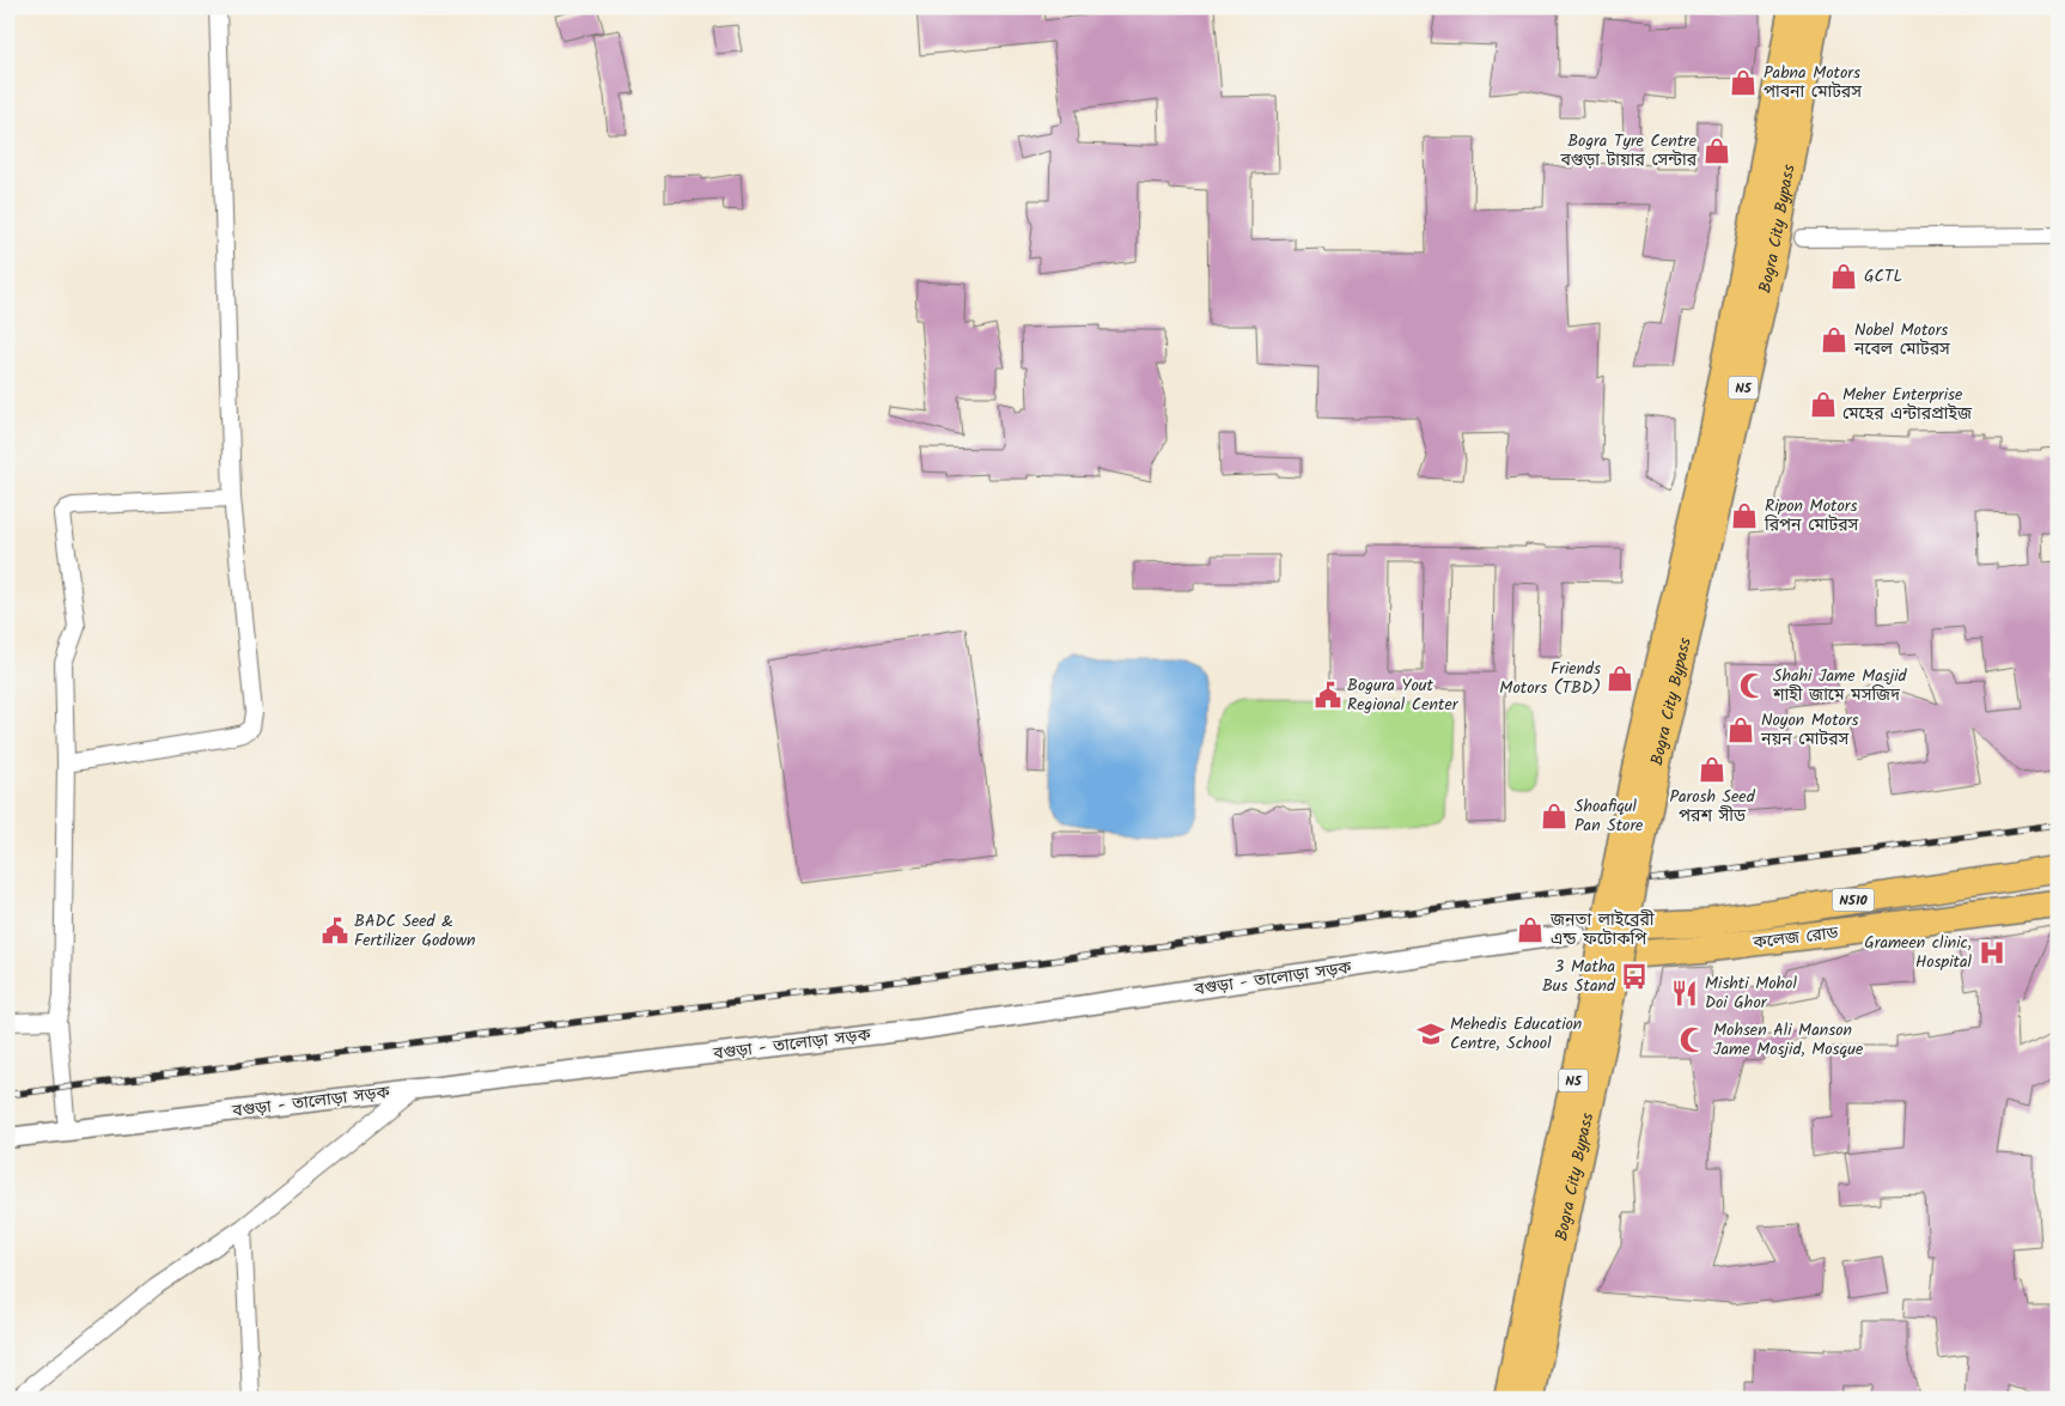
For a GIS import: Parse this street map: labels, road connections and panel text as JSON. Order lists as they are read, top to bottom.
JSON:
{
  "streets": {
    "highway": [
      "Bogra City Bypass",
      "N5",
      "N510",
      "কলেজ রোড"
    ],
    "street": ["বগুড়া - তালোড়া সড়ক"]
  },
  "places": {
    "shop": [
      "Pabna Motors পাবনা মোটরস",
      "Bogra Tyre Centre বগুড়া টায়ার সেন্টার",
      "GCTL",
      "Nobel Motors নবেল মোটরস",
      "Meher Enterprise মেহের এন্টারপ্রাইজ",
      "Ripon Motors রিপন মোটরস",
      "Friends Motors (TBD)",
      "Noyon Motors নয়ন মোটরস",
      "Parosh Seed পরশ সীড",
      "Shoafiqul Pan Store",
      "জনতা লাইব্রেরী এন্ড ফটোকপি"
    ],
    "mosque": ["Shahi Jame Masjid শাহী জামে মসজিদ", "Mohsen Ali Manson Jame Mosjid, Mosque"],
    "public building": ["Bogura Yout Regional Center", "BADC Seed & Fertilizer Godown"],
    "hospital": ["Grameen clinic, Hospital"],
    "bus stop": ["3 Matha Bus Stand"],
    "restaurant": ["Mishti Mohol Doi Ghor"],
    "school or university": ["Mehedis Education Centre, School"]
  }
}
